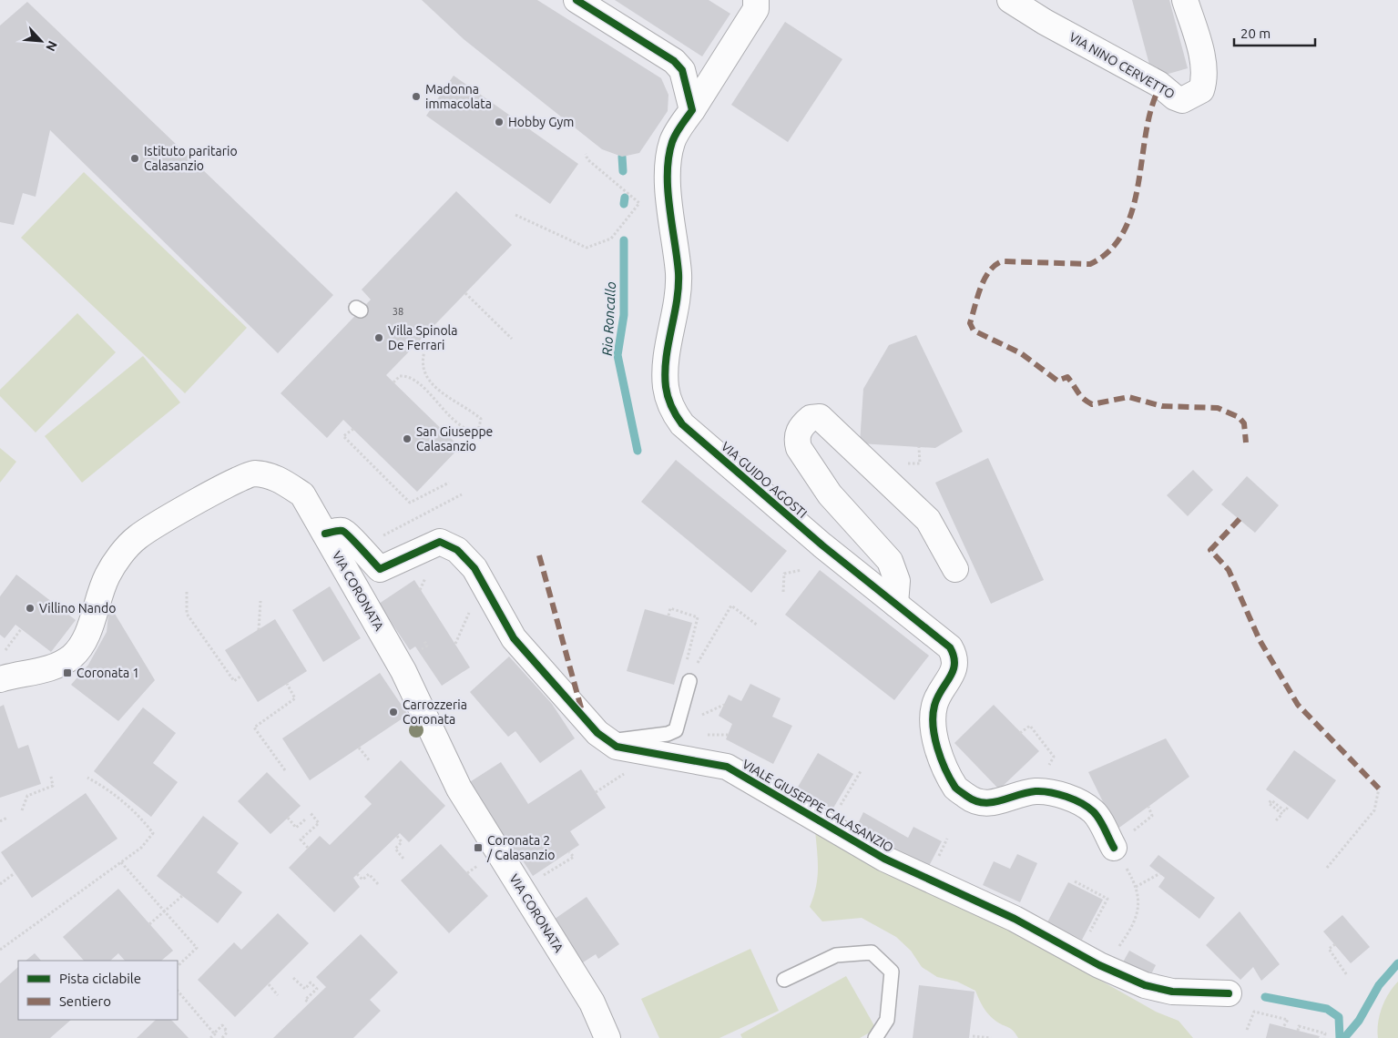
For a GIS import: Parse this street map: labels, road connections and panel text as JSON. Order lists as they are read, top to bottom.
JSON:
{
  "streets": {
    "street": [
      "VIA NINO CERVETTO",
      "VIA GUIDO AGOSTI",
      "VIA CORONATA",
      "VIALE GIUSEPPE CALASANZIO"
    ]
  },
  "crossings": [
    ["VIA CORONATA", "VIALE GIUSEPPE CALASANZIO"]
  ],
  "water": ["Rio Roncallo"],
  "places": {
    "other": [
      "Madonna immacolata",
      "Hobby Gym",
      "Istituto paritario Calasanzio",
      "Villa Spinola De Ferrari",
      "San Giuseppe Calasanzio",
      "Villino Nando",
      "Carrozzeria Coronata"
    ],
    "transit": ["Coronata 1", "Coronata 2 / Calasanzio"]
  },
  "house_numbers": ["38"],
  "legend": ["Pista ciclabile", "Sentiero"],
  "scale_bar": "20 m",
  "north": "bottom right"
}
